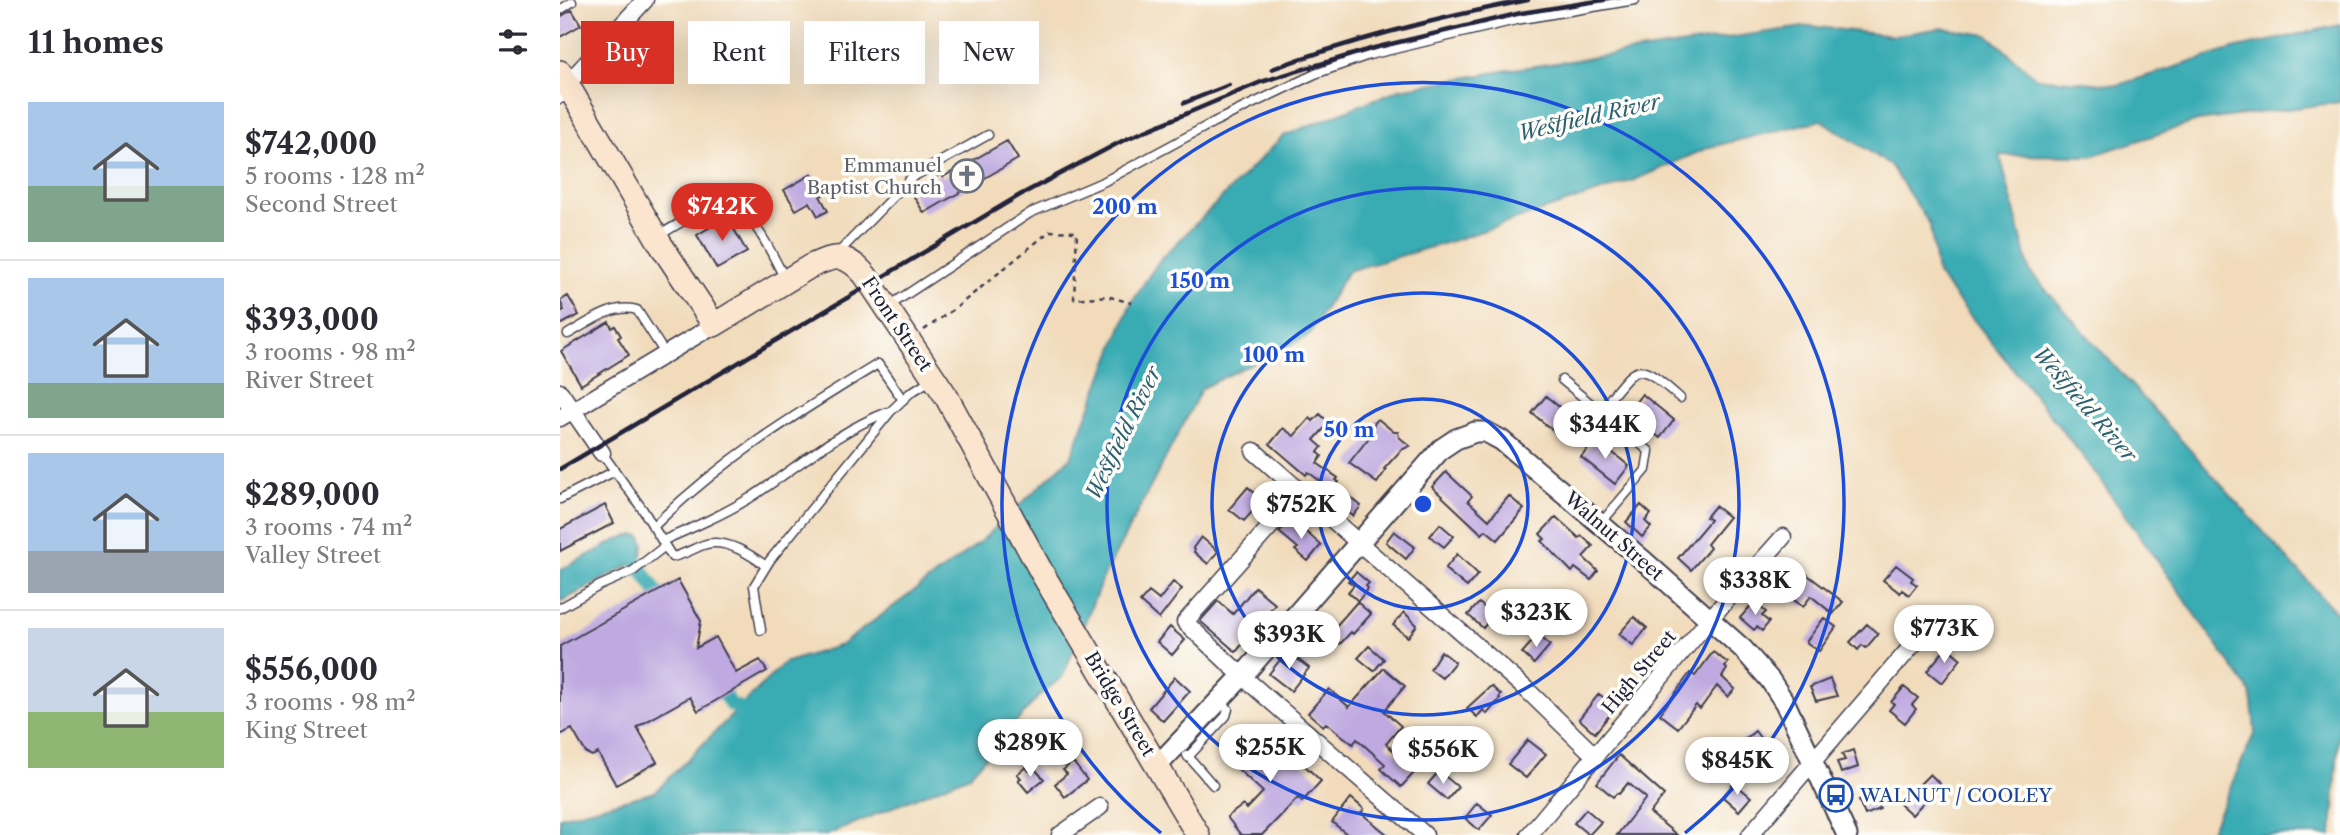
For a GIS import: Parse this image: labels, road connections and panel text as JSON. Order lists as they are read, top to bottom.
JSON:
{
  "streets": {
    "main road": ["Front Street", "Bridge Street"],
    "street": ["Walnut Street", "High Street"]
  },
  "crossings": [
    ["Front Street", "Bridge Street"],
    ["Walnut Street", "High Street"]
  ],
  "water": ["Westfield River"],
  "places": {
    "church": ["Emmanuel Baptist Church"],
    "bus stop": ["WALNUT / COOLEY"]
  },
  "page": {
    "heading": "11 homes",
    "chip": [
      "Buy",
      "Rent",
      "Filters",
      "New"
    ],
    "list": [
      {
        "name": "$742,000",
        "note": "5 rooms · 128 m² · Second Street"
      },
      {
        "name": "$393,000",
        "note": "3 rooms · 98 m² · River Street"
      },
      {
        "name": "$289,000",
        "note": "3 rooms · 74 m² · Valley Street"
      },
      {
        "name": "$556,000",
        "note": "3 rooms · 98 m² · King Street"
      }
    ],
    "price": [
      "$742K",
      "$344K",
      "$752K",
      "$338K",
      "$323K",
      "$773K",
      "$393K",
      "$289K",
      "$255K",
      "$556K",
      "$845K"
    ]
  },
  "rings": [
    "200 m",
    "150 m",
    "100 m",
    "50 m"
  ]
}
